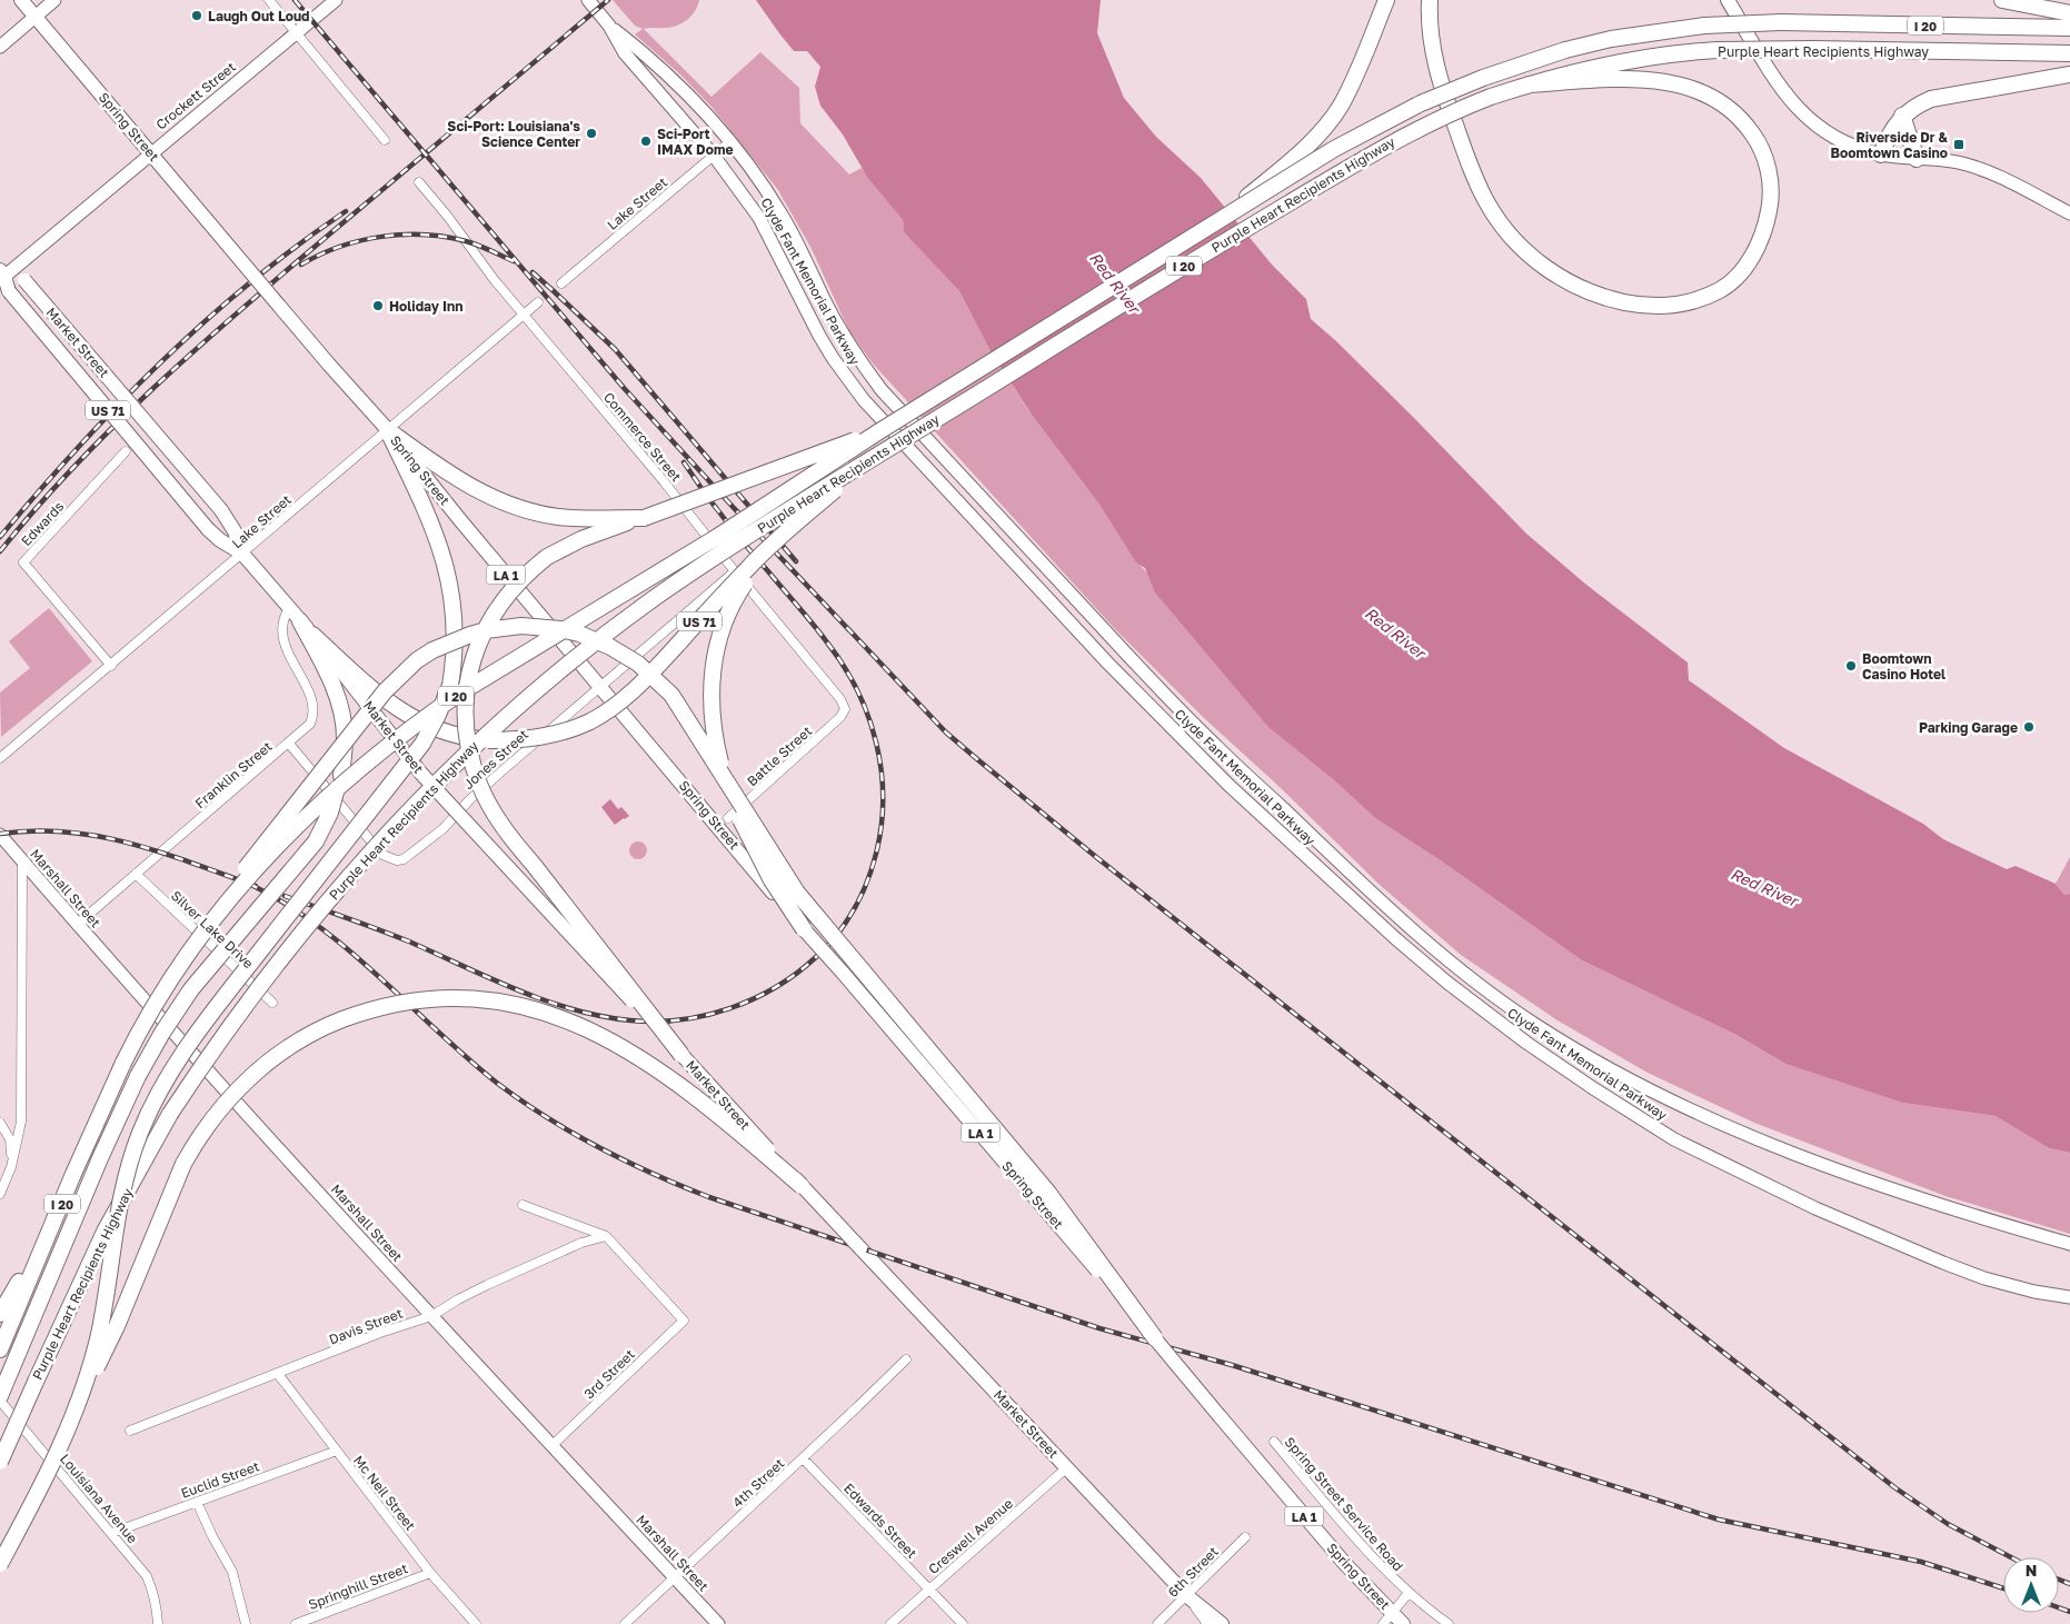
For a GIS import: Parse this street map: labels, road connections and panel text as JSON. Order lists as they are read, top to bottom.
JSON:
{
  "streets": {
    "highway": ["I 20", "Purple Heart Recipients Highway", "US 71"],
    "main road": [
      "Crockett Street",
      "Spring Street",
      "Clyde Fant Memorial Parkway",
      "Market Street",
      "LA 1",
      "Marshall Street"
    ],
    "street": [
      "Lake Street",
      "Commerce Street",
      "Edwards",
      "Battle Street",
      "Jones Street",
      "Franklin Street",
      "Silver Lake Drive",
      "Davis Street",
      "3rd Street",
      "Euclid Street",
      "4th Street",
      "Mc Neil Street",
      "Louisiana Avenue",
      "Spring Street Service Road",
      "Edwards Street",
      "Creswell Avenue",
      "6th Street",
      "Springhill Street"
    ]
  },
  "crossings": [
    ["Purple Heart Recipients Highway", "US 71"],
    ["Crockett Street", "Spring Street"],
    ["Crockett Street", "Market Street"],
    ["Spring Street", "Lake Street"],
    ["Spring Street", "Jones Street"],
    ["Lake Street", "Clyde Fant Memorial Parkway"],
    ["Lake Street", "Market Street"],
    ["Lake Street", "Commerce Street"],
    ["Lake Street", "Edwards"],
    ["Market Street", "US 71"],
    ["Market Street", "Franklin Street"],
    ["Market Street", "Creswell Avenue"],
    ["Market Street", "6th Street"],
    ["Commerce Street", "Battle Street"],
    ["Commerce Street", "Jones Street"],
    ["Jones Street", "Franklin Street"],
    ["Franklin Street", "Marshall Street"],
    ["Franklin Street", "Silver Lake Drive"],
    ["Marshall Street", "Davis Street"],
    ["Marshall Street", "3rd Street"],
    ["Marshall Street", "4th Street"],
    ["Davis Street", "3rd Street"],
    ["Davis Street", "Mc Neil Street"],
    ["Euclid Street", "Mc Neil Street"],
    ["Euclid Street", "Louisiana Avenue"],
    ["4th Street", "Edwards Street"],
    ["Mc Neil Street", "Springhill Street"],
    ["Edwards Street", "Creswell Avenue"]
  ],
  "water": ["Red River"],
  "places": {
    "other": [
      "Laugh Out Loud",
      "Sci-Port: Louisiana's Science Center",
      "Sci-Port IMAX Dome",
      "Holiday Inn",
      "Boomtown Casino Hotel",
      "Parking Garage"
    ],
    "transit": ["Riverside Dr & Boomtown Casino"]
  },
  "north": "top"
}
